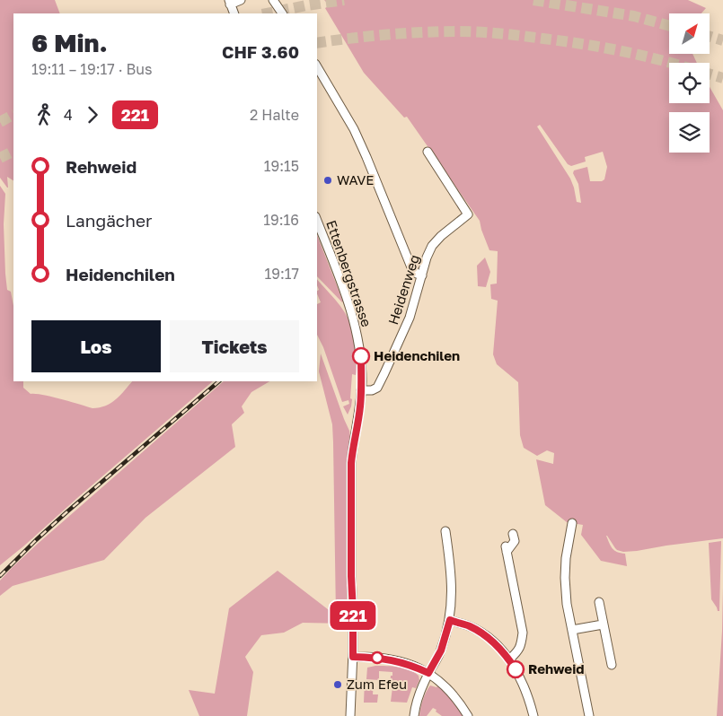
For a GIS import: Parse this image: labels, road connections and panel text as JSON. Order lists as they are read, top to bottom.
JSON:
{
  "streets": {
    "street": ["Ettenbergstrasse", "Heidenweg"]
  },
  "crossings": [
    ["Ettenbergstrasse", "Heidenweg"]
  ],
  "places": [
    "WAVE",
    "Heidenchilen",
    "Rehweid",
    "Zum Efeu"
  ],
  "lines": ["bus line 221"],
  "north": "top right",
  "page": {
    "on_map": "221",
    "heading": ["6 Min.", "19:11 – 19:17 · Bus", "CHF 3.60"],
    "legs": ["4", "221", "2 Halte"],
    "list": [
      {
        "name": "Rehweid",
        "value": "19:15"
      },
      {
        "name": "Langächer",
        "value": "19:16"
      },
      {
        "name": "Heidenchilen",
        "value": "19:17"
      }
    ],
    "buttons": ["Los", "Tickets"]
  }
}
